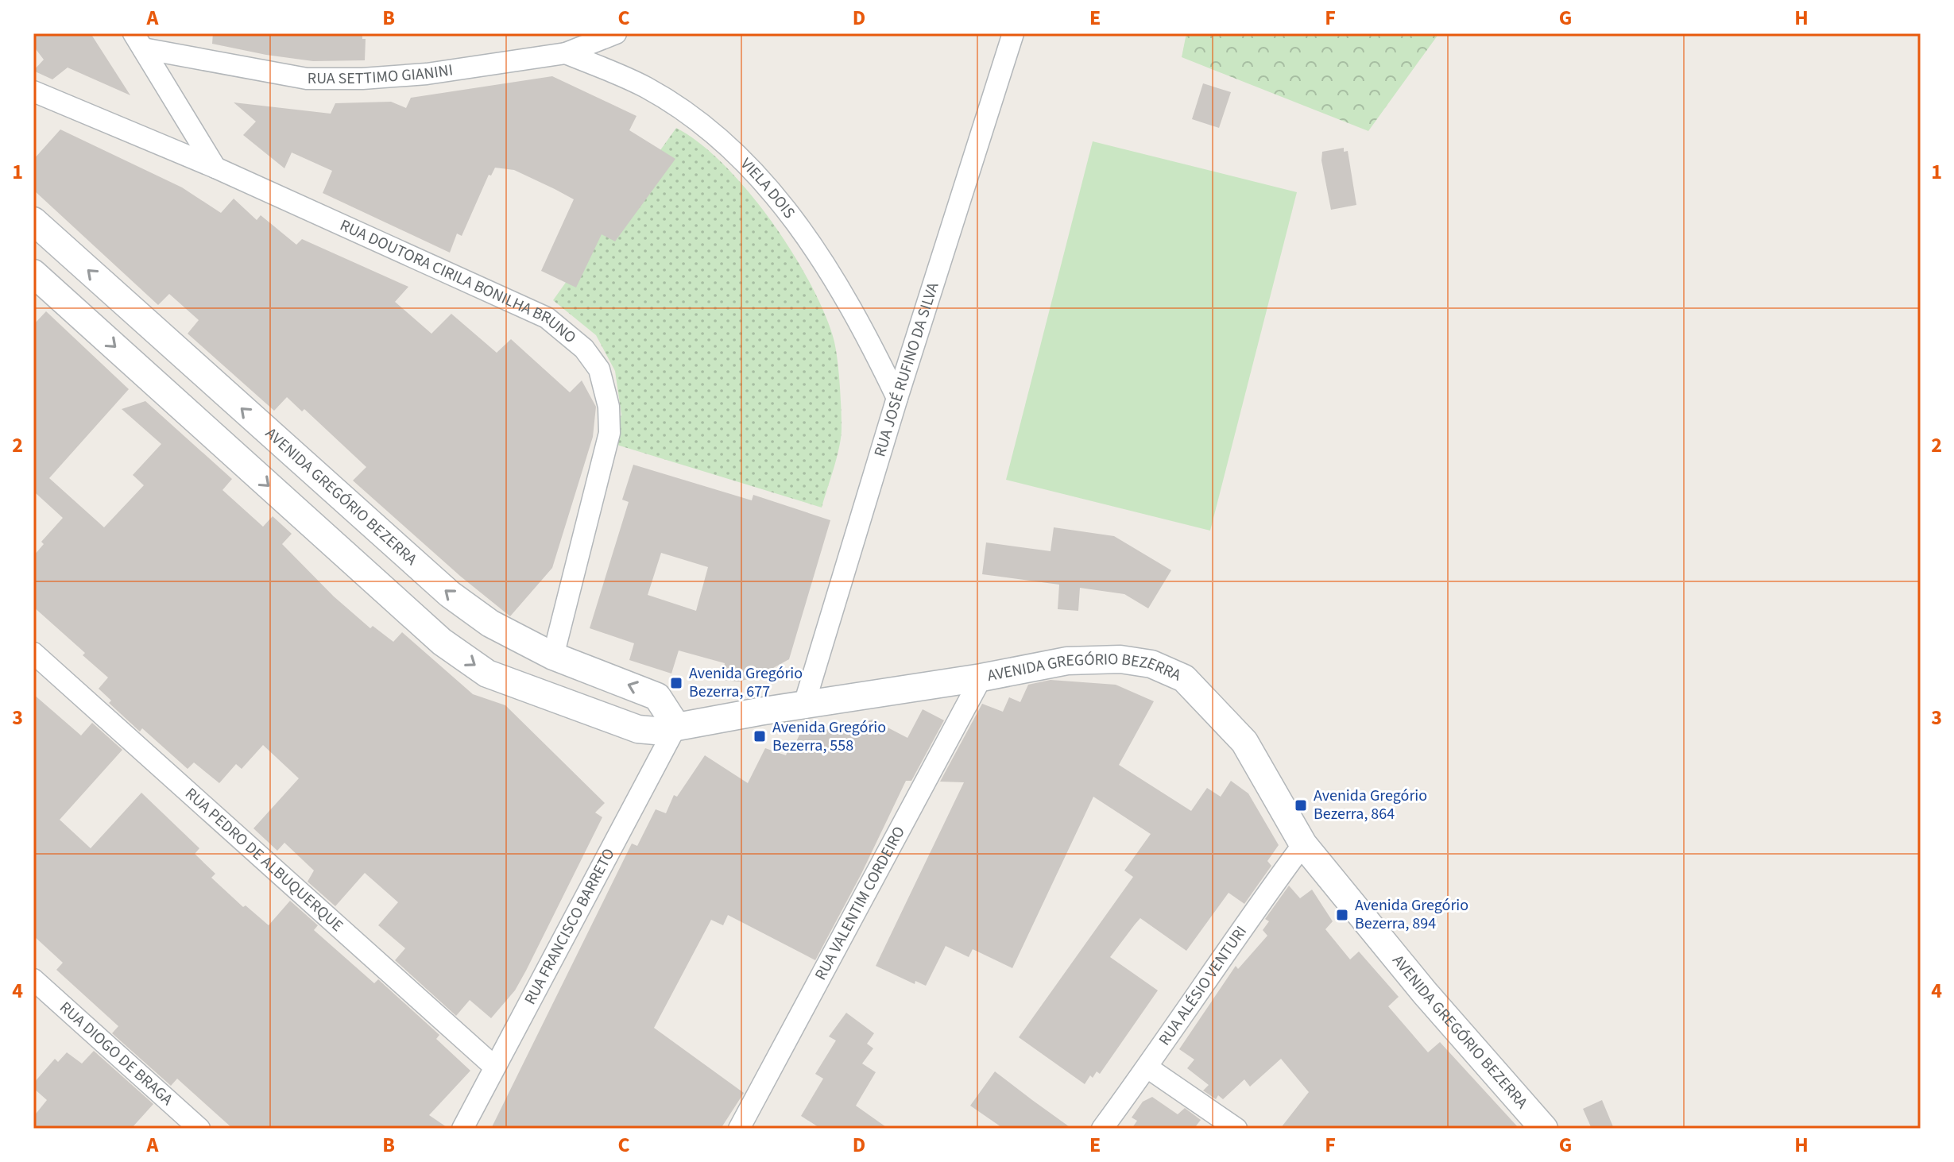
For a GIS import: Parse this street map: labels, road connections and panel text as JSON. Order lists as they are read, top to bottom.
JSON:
{
  "streets": {
    "street": [
      "RUA SETTIMO GIANINI",
      "VIELA DOIS",
      "RUA DOUTORA CIRILA BONILHA BRUNO",
      "RUA JOSÉ RUFINO DA SILVA",
      "AVENIDA GREGÓRIO BEZERRA",
      "RUA PEDRO DE ALBUQUERQUE",
      "RUA VALENTIM CORDEIRO",
      "RUA FRANCISCO BARRETO",
      "RUA ALÉSIO VENTURI",
      "RUA DIOGO DE BRAGA"
    ]
  },
  "crossings": [
    ["RUA SETTIMO GIANINI", "VIELA DOIS"],
    ["VIELA DOIS", "RUA JOSÉ RUFINO DA SILVA"],
    ["RUA DOUTORA CIRILA BONILHA BRUNO", "AVENIDA GREGÓRIO BEZERRA"],
    ["RUA JOSÉ RUFINO DA SILVA", "AVENIDA GREGÓRIO BEZERRA"],
    ["AVENIDA GREGÓRIO BEZERRA", "RUA VALENTIM CORDEIRO"],
    ["AVENIDA GREGÓRIO BEZERRA", "RUA FRANCISCO BARRETO"],
    ["AVENIDA GREGÓRIO BEZERRA", "RUA ALÉSIO VENTURI"],
    ["RUA PEDRO DE ALBUQUERQUE", "RUA FRANCISCO BARRETO"]
  ],
  "places": {
    "transit": [
      "Avenida Gregório Bezerra, 677",
      "Avenida Gregório Bezerra, 558",
      "Avenida Gregório Bezerra, 864",
      "Avenida Gregório Bezerra, 894"
    ]
  },
  "grid": {
    "columns": [
      "A",
      "B",
      "C",
      "D",
      "E",
      "F",
      "G",
      "H"
    ],
    "rows": [
      "1",
      "2",
      "3",
      "4"
    ]
  }
}
